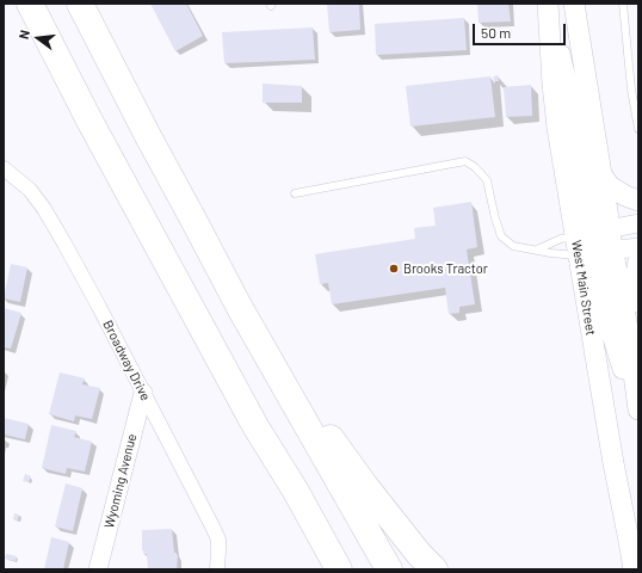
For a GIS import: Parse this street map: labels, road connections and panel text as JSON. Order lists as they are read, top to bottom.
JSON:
{
  "streets": {
    "main road": ["West Main Street"],
    "street": ["Broadway Drive", "Wyoming Avenue"]
  },
  "crossings": [
    ["Broadway Drive", "Wyoming Avenue"]
  ],
  "places": ["Brooks Tractor"],
  "scale_bar": "50 m",
  "north": "left"
}
